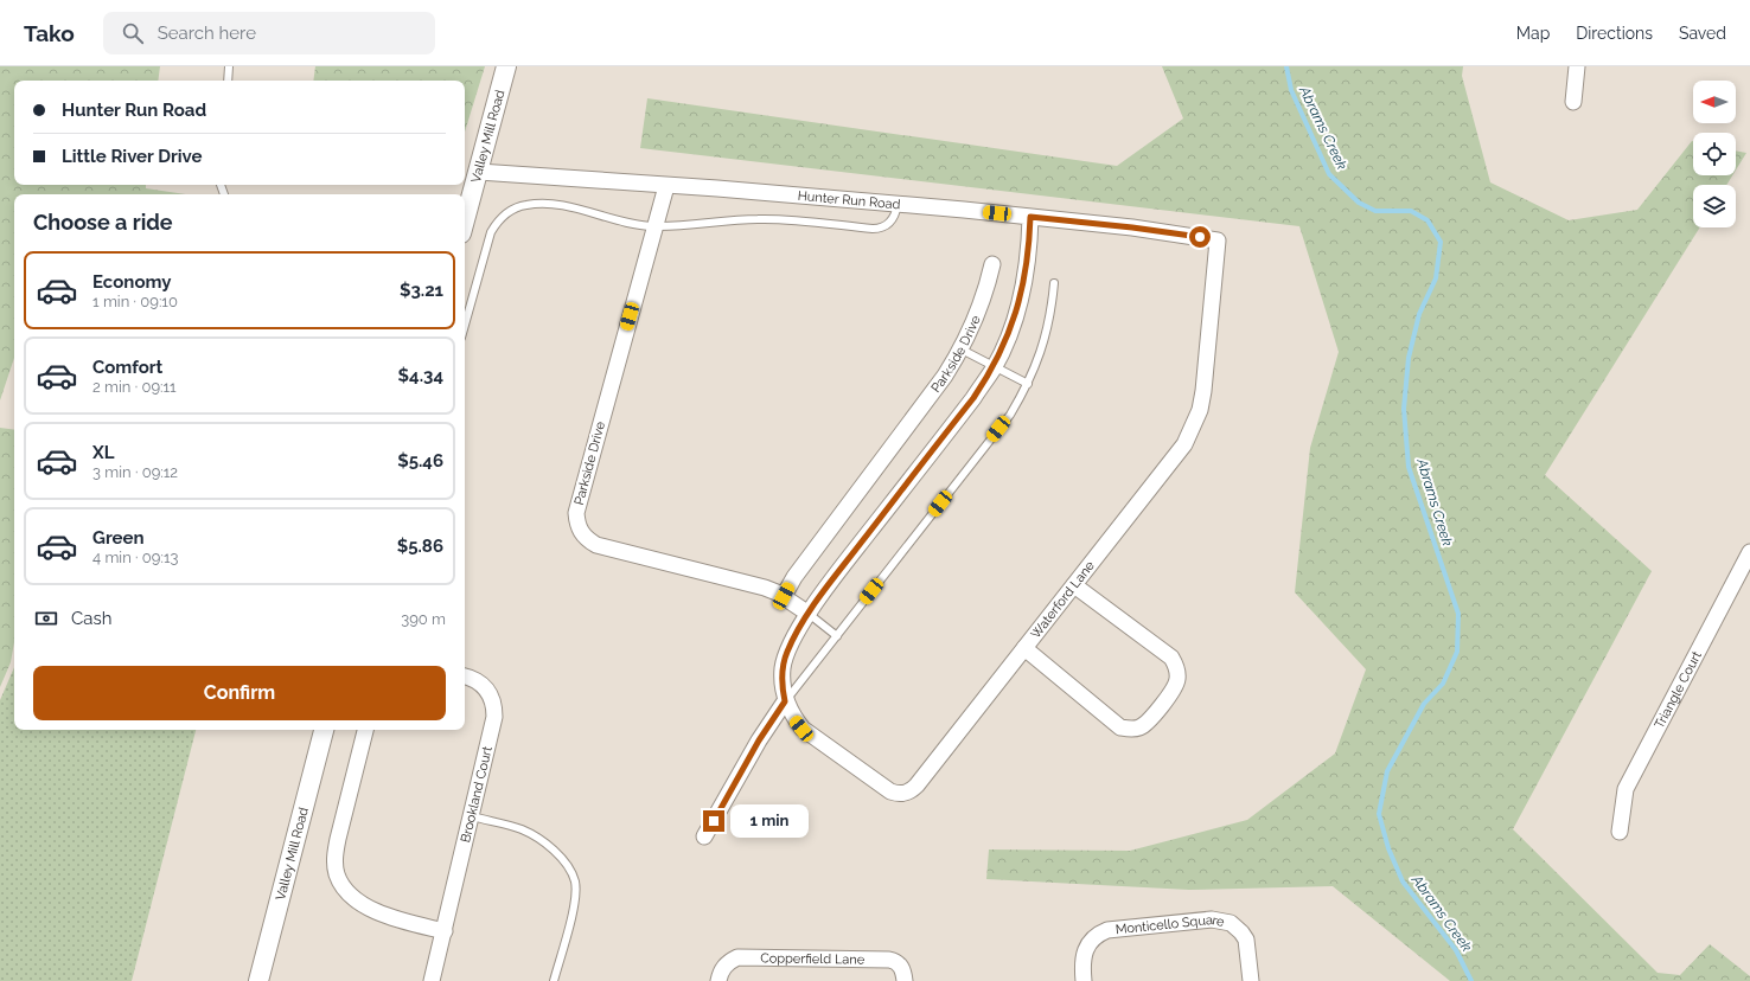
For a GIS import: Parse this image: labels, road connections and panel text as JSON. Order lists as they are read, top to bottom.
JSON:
{
  "streets": {
    "street": [
      "Valley Mill Road",
      "Hunter Run Road",
      "Parkside Drive",
      "Waterford Lane",
      "Triangle Court",
      "Brookland Court",
      "Monticello Square",
      "Copperfield Lane"
    ]
  },
  "crossings": [
    ["Valley Mill Road", "Hunter Run Road"],
    ["Hunter Run Road", "Parkside Drive"],
    ["Hunter Run Road", "Waterford Lane"]
  ],
  "water": ["Abrams Creek"],
  "north": "left",
  "page": {
    "header": "Tako",
    "search": "Search here",
    "nav": ["Map", "Directions", "Saved"],
    "banner": ["Hunter Run Road", "Little River Drive"],
    "heading": "Choose a ride",
    "list": [
      {
        "name": "Economy",
        "note": "1 min · 09:10",
        "value": "$3.21"
      },
      {
        "name": "Comfort",
        "note": "2 min · 09:11",
        "value": "$4.34"
      },
      {
        "name": "XL",
        "note": "3 min · 09:12",
        "value": "$5.46"
      },
      {
        "name": "Green",
        "note": "4 min · 09:13",
        "value": "$5.86"
      }
    ],
    "pay": ["Cash", "390 m"],
    "buttons": "Confirm",
    "bubble": "1 min"
  }
}
